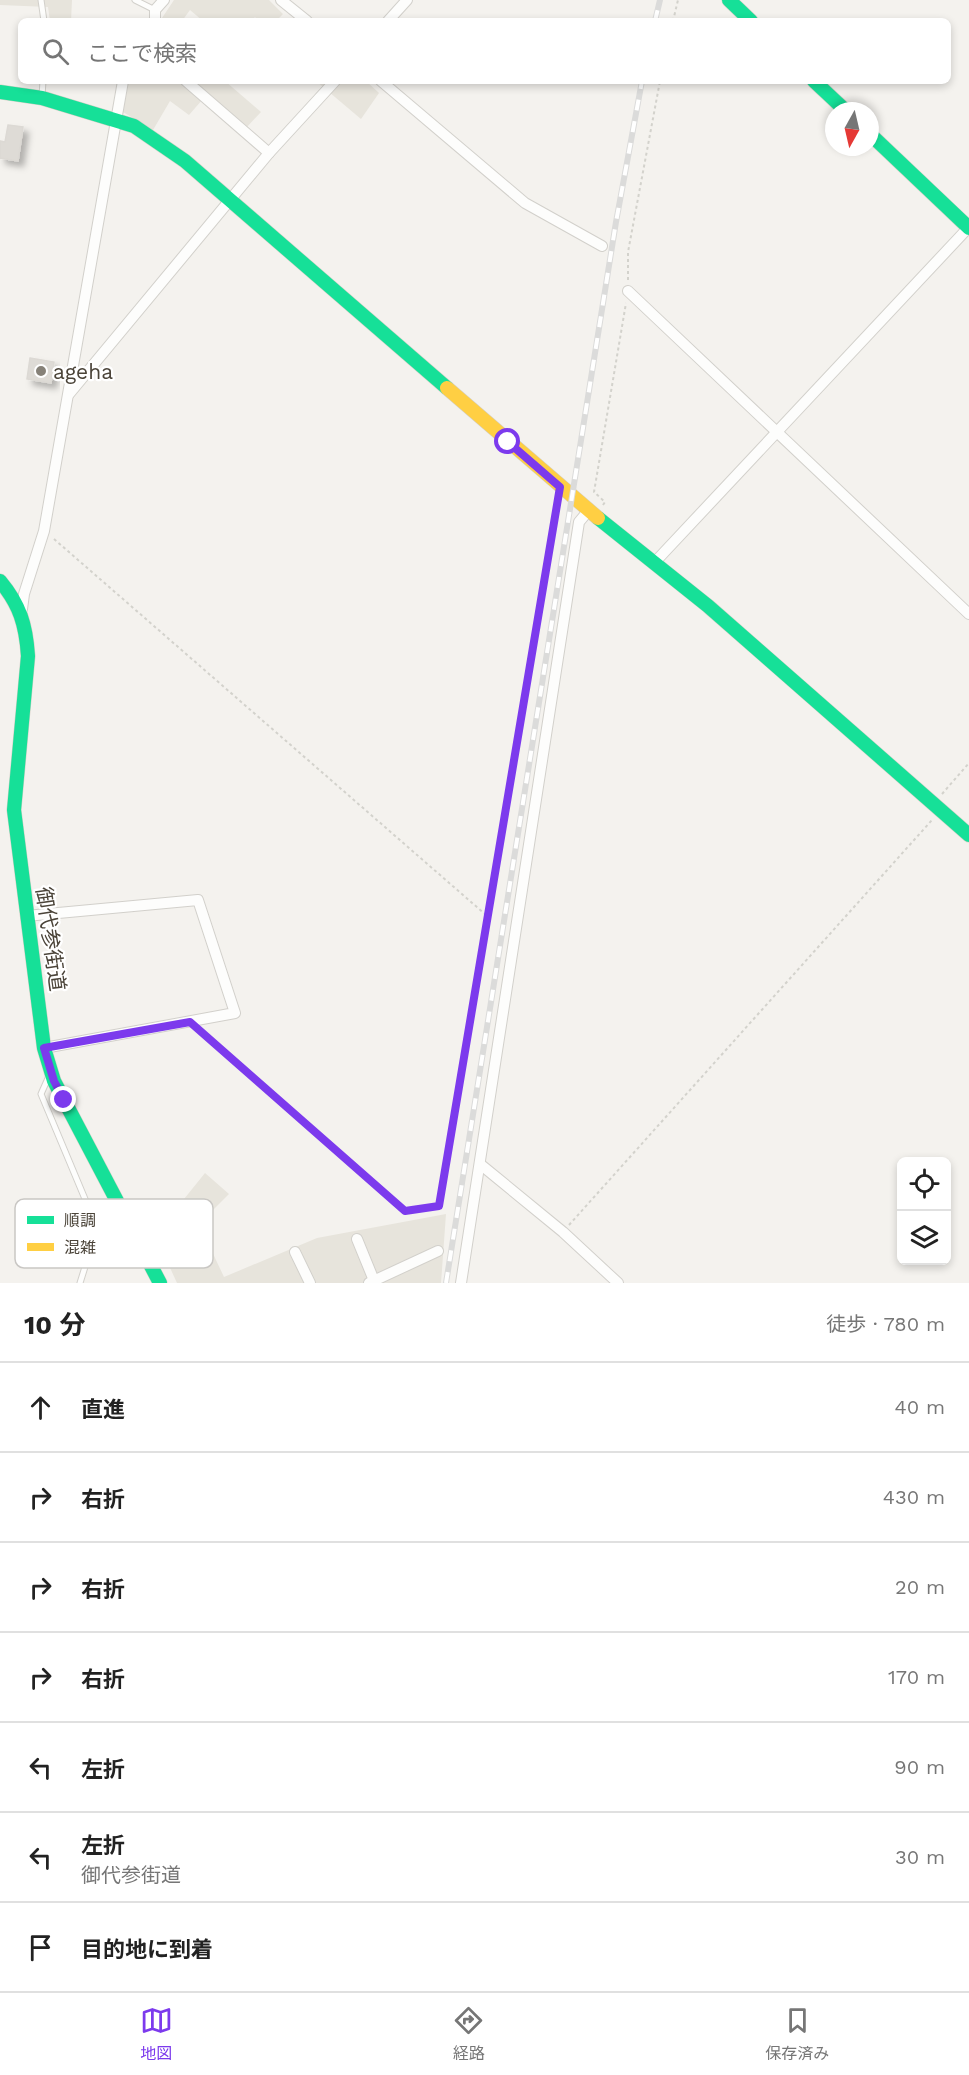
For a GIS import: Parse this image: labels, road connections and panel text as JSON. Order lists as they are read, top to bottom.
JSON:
{
  "streets": {
    "street": ["御代参街道"]
  },
  "places": ["ageha"],
  "legend": ["順調", "混雑"],
  "north": "bottom",
  "page": {
    "search": "ここで検索",
    "heading": ["10 分", "徒歩 · 780 m"],
    "list": [
      ["直進", "40 m"],
      ["右折", "430 m"],
      ["右折", "20 m"],
      ["右折", "170 m"],
      ["左折", "90 m"],
      ["左折", "御代参街道", "30 m"],
      "目的地に到着"
    ],
    "nav": ["地図", "経路", "保存済み"]
  }
}
